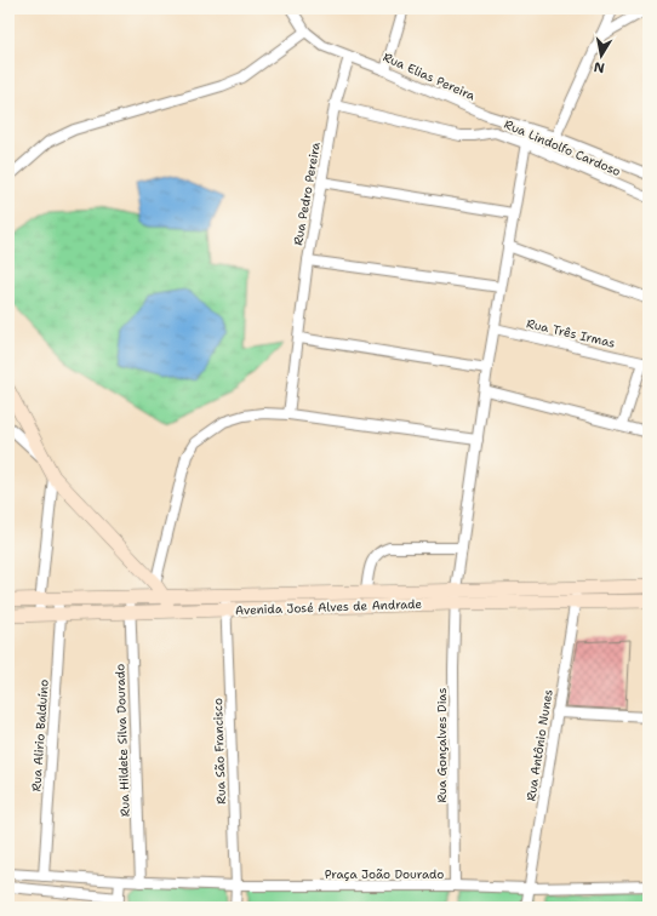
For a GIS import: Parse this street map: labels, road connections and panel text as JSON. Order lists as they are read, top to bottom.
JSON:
{
  "streets": {
    "main road": ["Avenida José Alves de Andrade"],
    "street": [
      "Rua Elias Pereira",
      "Rua Lindolfo Cardoso",
      "Rua Pedro Pereira",
      "Rua Três Irmas",
      "Rua Alirio Balduíno",
      "Rua Hildete Silva Dourado",
      "Rua Gonçalves Dias",
      "Rua Antônio Nunes",
      "Rua São Francisco",
      "Praça João Dourado"
    ]
  },
  "crossings": [
    ["Rua Elias Pereira", "Rua Lindolfo Cardoso"],
    ["Rua Elias Pereira", "Rua Pedro Pereira"],
    ["Avenida José Alves de Andrade", "Rua Alirio Balduíno"],
    ["Avenida José Alves de Andrade", "Rua Hildete Silva Dourado"],
    ["Avenida José Alves de Andrade", "Rua Gonçalves Dias"],
    ["Avenida José Alves de Andrade", "Rua Antônio Nunes"],
    ["Avenida José Alves de Andrade", "Rua São Francisco"],
    ["Rua Alirio Balduíno", "Praça João Dourado"],
    ["Rua Hildete Silva Dourado", "Praça João Dourado"],
    ["Rua Gonçalves Dias", "Praça João Dourado"],
    ["Rua Antônio Nunes", "Praça João Dourado"],
    ["Rua São Francisco", "Praça João Dourado"]
  ],
  "north": "bottom"
}
